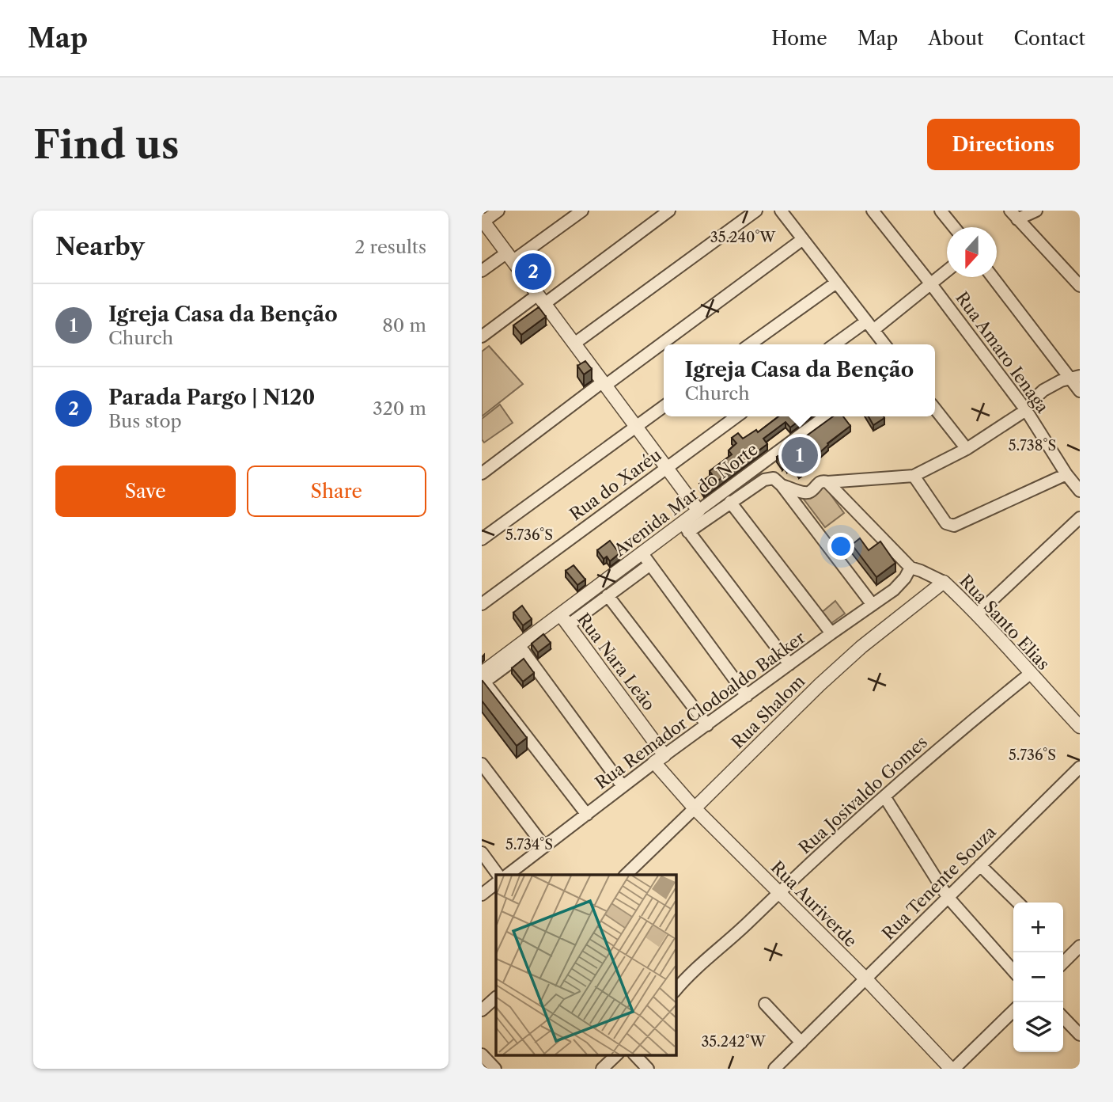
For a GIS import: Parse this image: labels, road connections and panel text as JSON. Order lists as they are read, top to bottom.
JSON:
{
  "streets": {
    "street": [
      "Rua Amaro Ienaga",
      "Rua do Xaréu",
      "Avenida Mar do Norte",
      "Rua Santo Elias",
      "Rua Nara Leão",
      "Rua Remador Clodoaldo Bakker",
      "Rua Shalom",
      "Rua Josivaldo Gomes",
      "Rua Tenente Souza",
      "Rua Auriverde"
    ]
  },
  "crossings": [
    ["Avenida Mar do Norte", "Rua Nara Leão"],
    ["Rua Santo Elias", "Rua Remador Clodoaldo Bakker"],
    ["Rua Santo Elias", "Rua Shalom"],
    ["Rua Santo Elias", "Rua Josivaldo Gomes"],
    ["Rua Nara Leão", "Rua Remador Clodoaldo Bakker"],
    ["Rua Nara Leão", "Rua Auriverde"],
    ["Rua Remador Clodoaldo Bakker", "Rua Auriverde"],
    ["Rua Shalom", "Rua Auriverde"],
    ["Rua Josivaldo Gomes", "Rua Auriverde"],
    ["Rua Tenente Souza", "Rua Auriverde"]
  ],
  "north": "bottom",
  "page": {
    "header": "Map",
    "nav": [
      "Home",
      "Map",
      "About",
      "Contact"
    ],
    "buttons": [
      "Directions",
      ["Save", "Share"]
    ],
    "title": "Find us",
    "heading": ["Nearby", "2 results"],
    "pins": ["2", "1"],
    "list": [
      {
        "mark": "1",
        "name": "Igreja Casa da Benção",
        "note": "Church",
        "value": "80 m"
      },
      {
        "mark": "2",
        "name": "Parada Pargo | N120",
        "note": "Bus stop",
        "value": "320 m"
      }
    ],
    "popup": ["Igreja Casa da Benção", "Church"],
    "map_buttons": ["+", "−"]
  },
  "coordinates": [
    "35.240°W",
    "5.738°S",
    "5.736°S",
    "5.734°S",
    "35.242°W"
  ]
}
